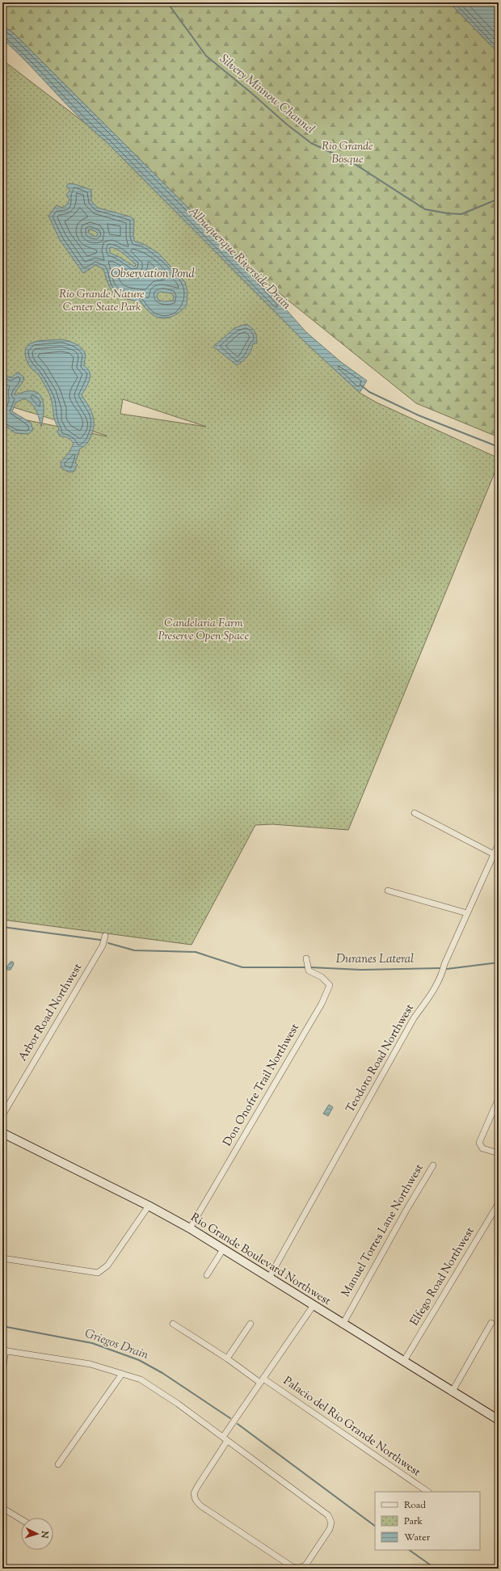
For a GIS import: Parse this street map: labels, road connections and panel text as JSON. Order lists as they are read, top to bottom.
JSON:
{
  "streets": {
    "main road": ["Rio Grande Boulevard Northwest"],
    "street": [
      "Arbor Road Northwest",
      "Teodoro Road Northwest",
      "Don Onofre Trail Northwest",
      "Manuel Torres Lane Northwest",
      "Elfego Road Northwest",
      "Palacio del Rio Grande Northwest"
    ]
  },
  "crossings": [
    ["Teodoro Road Northwest", "Rio Grande Boulevard Northwest"],
    ["Don Onofre Trail Northwest", "Rio Grande Boulevard Northwest"],
    ["Manuel Torres Lane Northwest", "Rio Grande Boulevard Northwest"],
    ["Rio Grande Boulevard Northwest", "Elfego Road Northwest"]
  ],
  "water": [
    "Silvery Minnow Channel",
    "Albuquerque Riverside Drain",
    "Observation Pond",
    "Duranes Lateral",
    "Griegos Drain"
  ],
  "parks": ["Rio Grande Bosque", "Rio Grande Nature Center State Park", "Candelaria Farm Preserve Open Space"],
  "legend": ["Road", "Park", "Water"],
  "north": "right"
}
